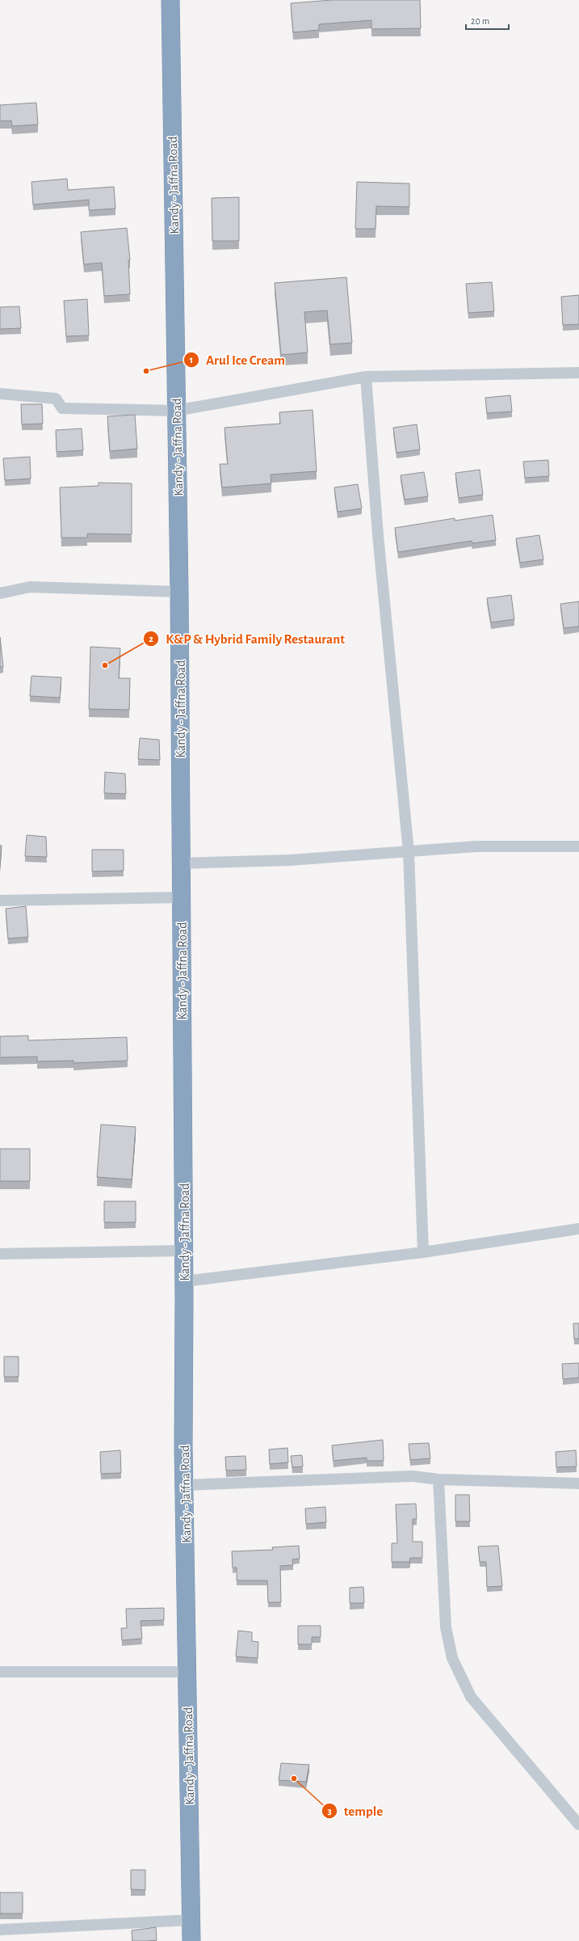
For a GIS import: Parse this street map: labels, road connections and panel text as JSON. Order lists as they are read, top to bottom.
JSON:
{
  "streets": {
    "highway": ["Kandy - Jaffna Road"]
  },
  "places": ["Arul Ice Cream", "K&P & Hybrid Family Restaurant", "temple"],
  "scale_bar": "20 m"
}
